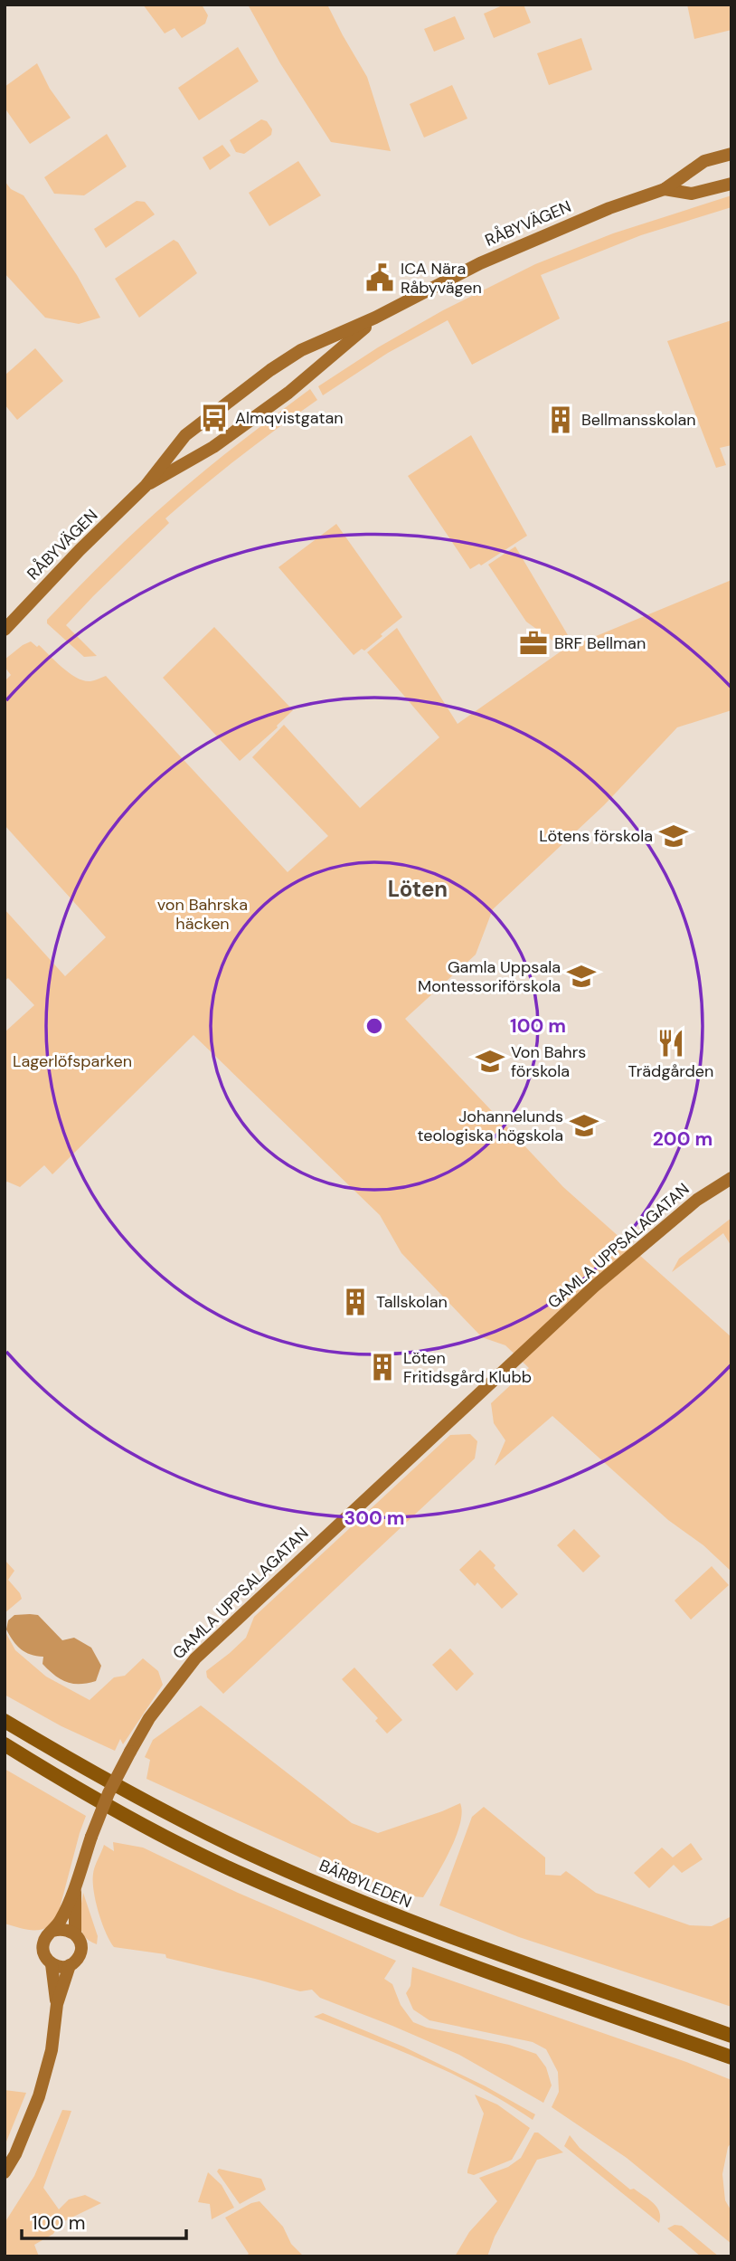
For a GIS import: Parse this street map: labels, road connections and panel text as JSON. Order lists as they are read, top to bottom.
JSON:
{
  "streets": {
    "main road": ["BÄRBYLEDEN"],
    "street": ["RÅBYVÄGEN", "GAMLA UPPSALAGATAN"]
  },
  "districts": ["Löten"],
  "parks": ["von Bahrska häcken", "Lagerlöfsparken"],
  "places": {
    "public building": ["ICA Nära Råbyvägen"],
    "bus stop": ["Almqvistgatan"],
    "building": ["Bellmansskolan", "Tallskolan", "Löten Fritidsgård Klubb"],
    "office": ["BRF Bellman"],
    "school or university": [
      "Lötens förskola",
      "Gamla Uppsala Montessoriförskola",
      "Von Bahrs förskola",
      "Johannelunds teologiska högskola"
    ],
    "restaurant": ["Trädgården"]
  },
  "scale_bar": "100 m",
  "rings": ["100 m", "200 m", "300 m"]
}
